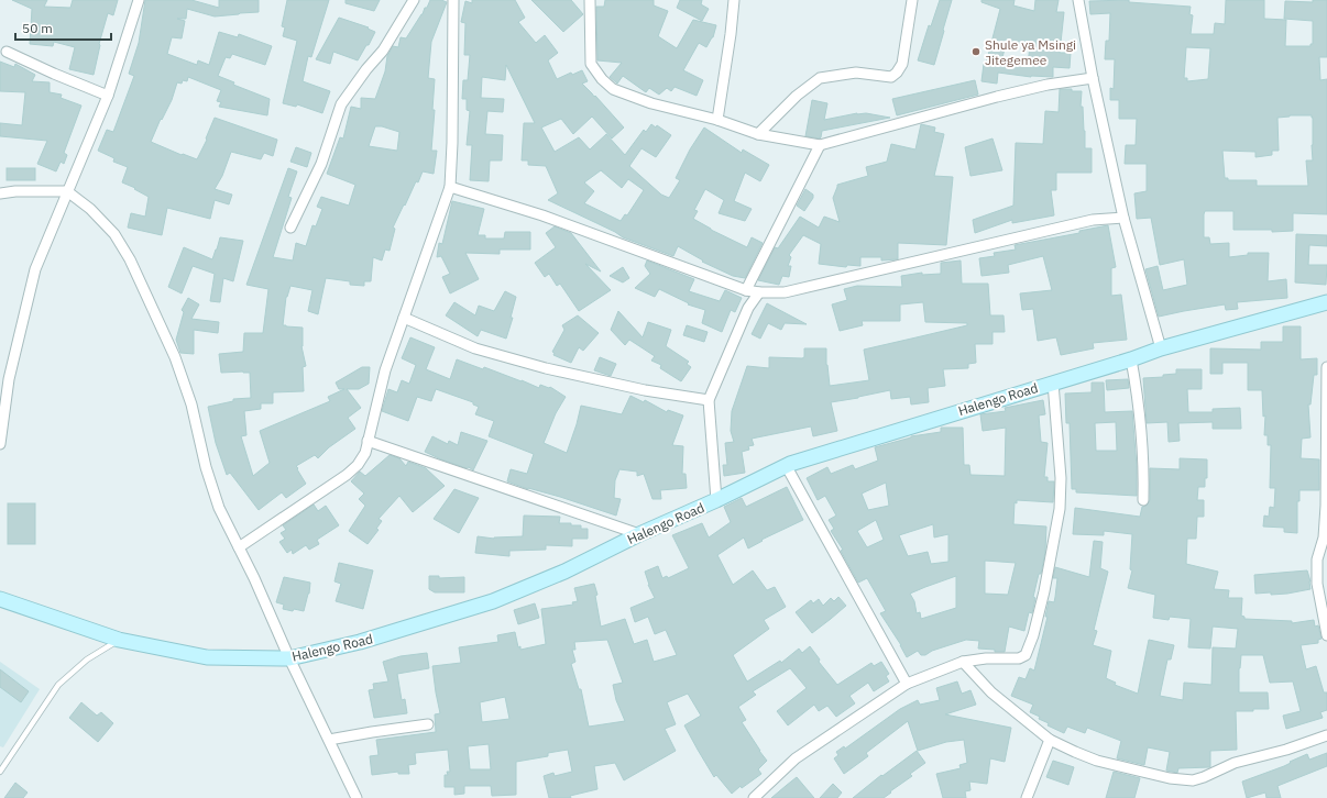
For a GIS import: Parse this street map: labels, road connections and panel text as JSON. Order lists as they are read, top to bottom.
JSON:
{
  "streets": {
    "street": ["Halengo Road"]
  },
  "places": ["Shule ya Msingi Jitegemee"],
  "scale_bar": "50 m"
}
